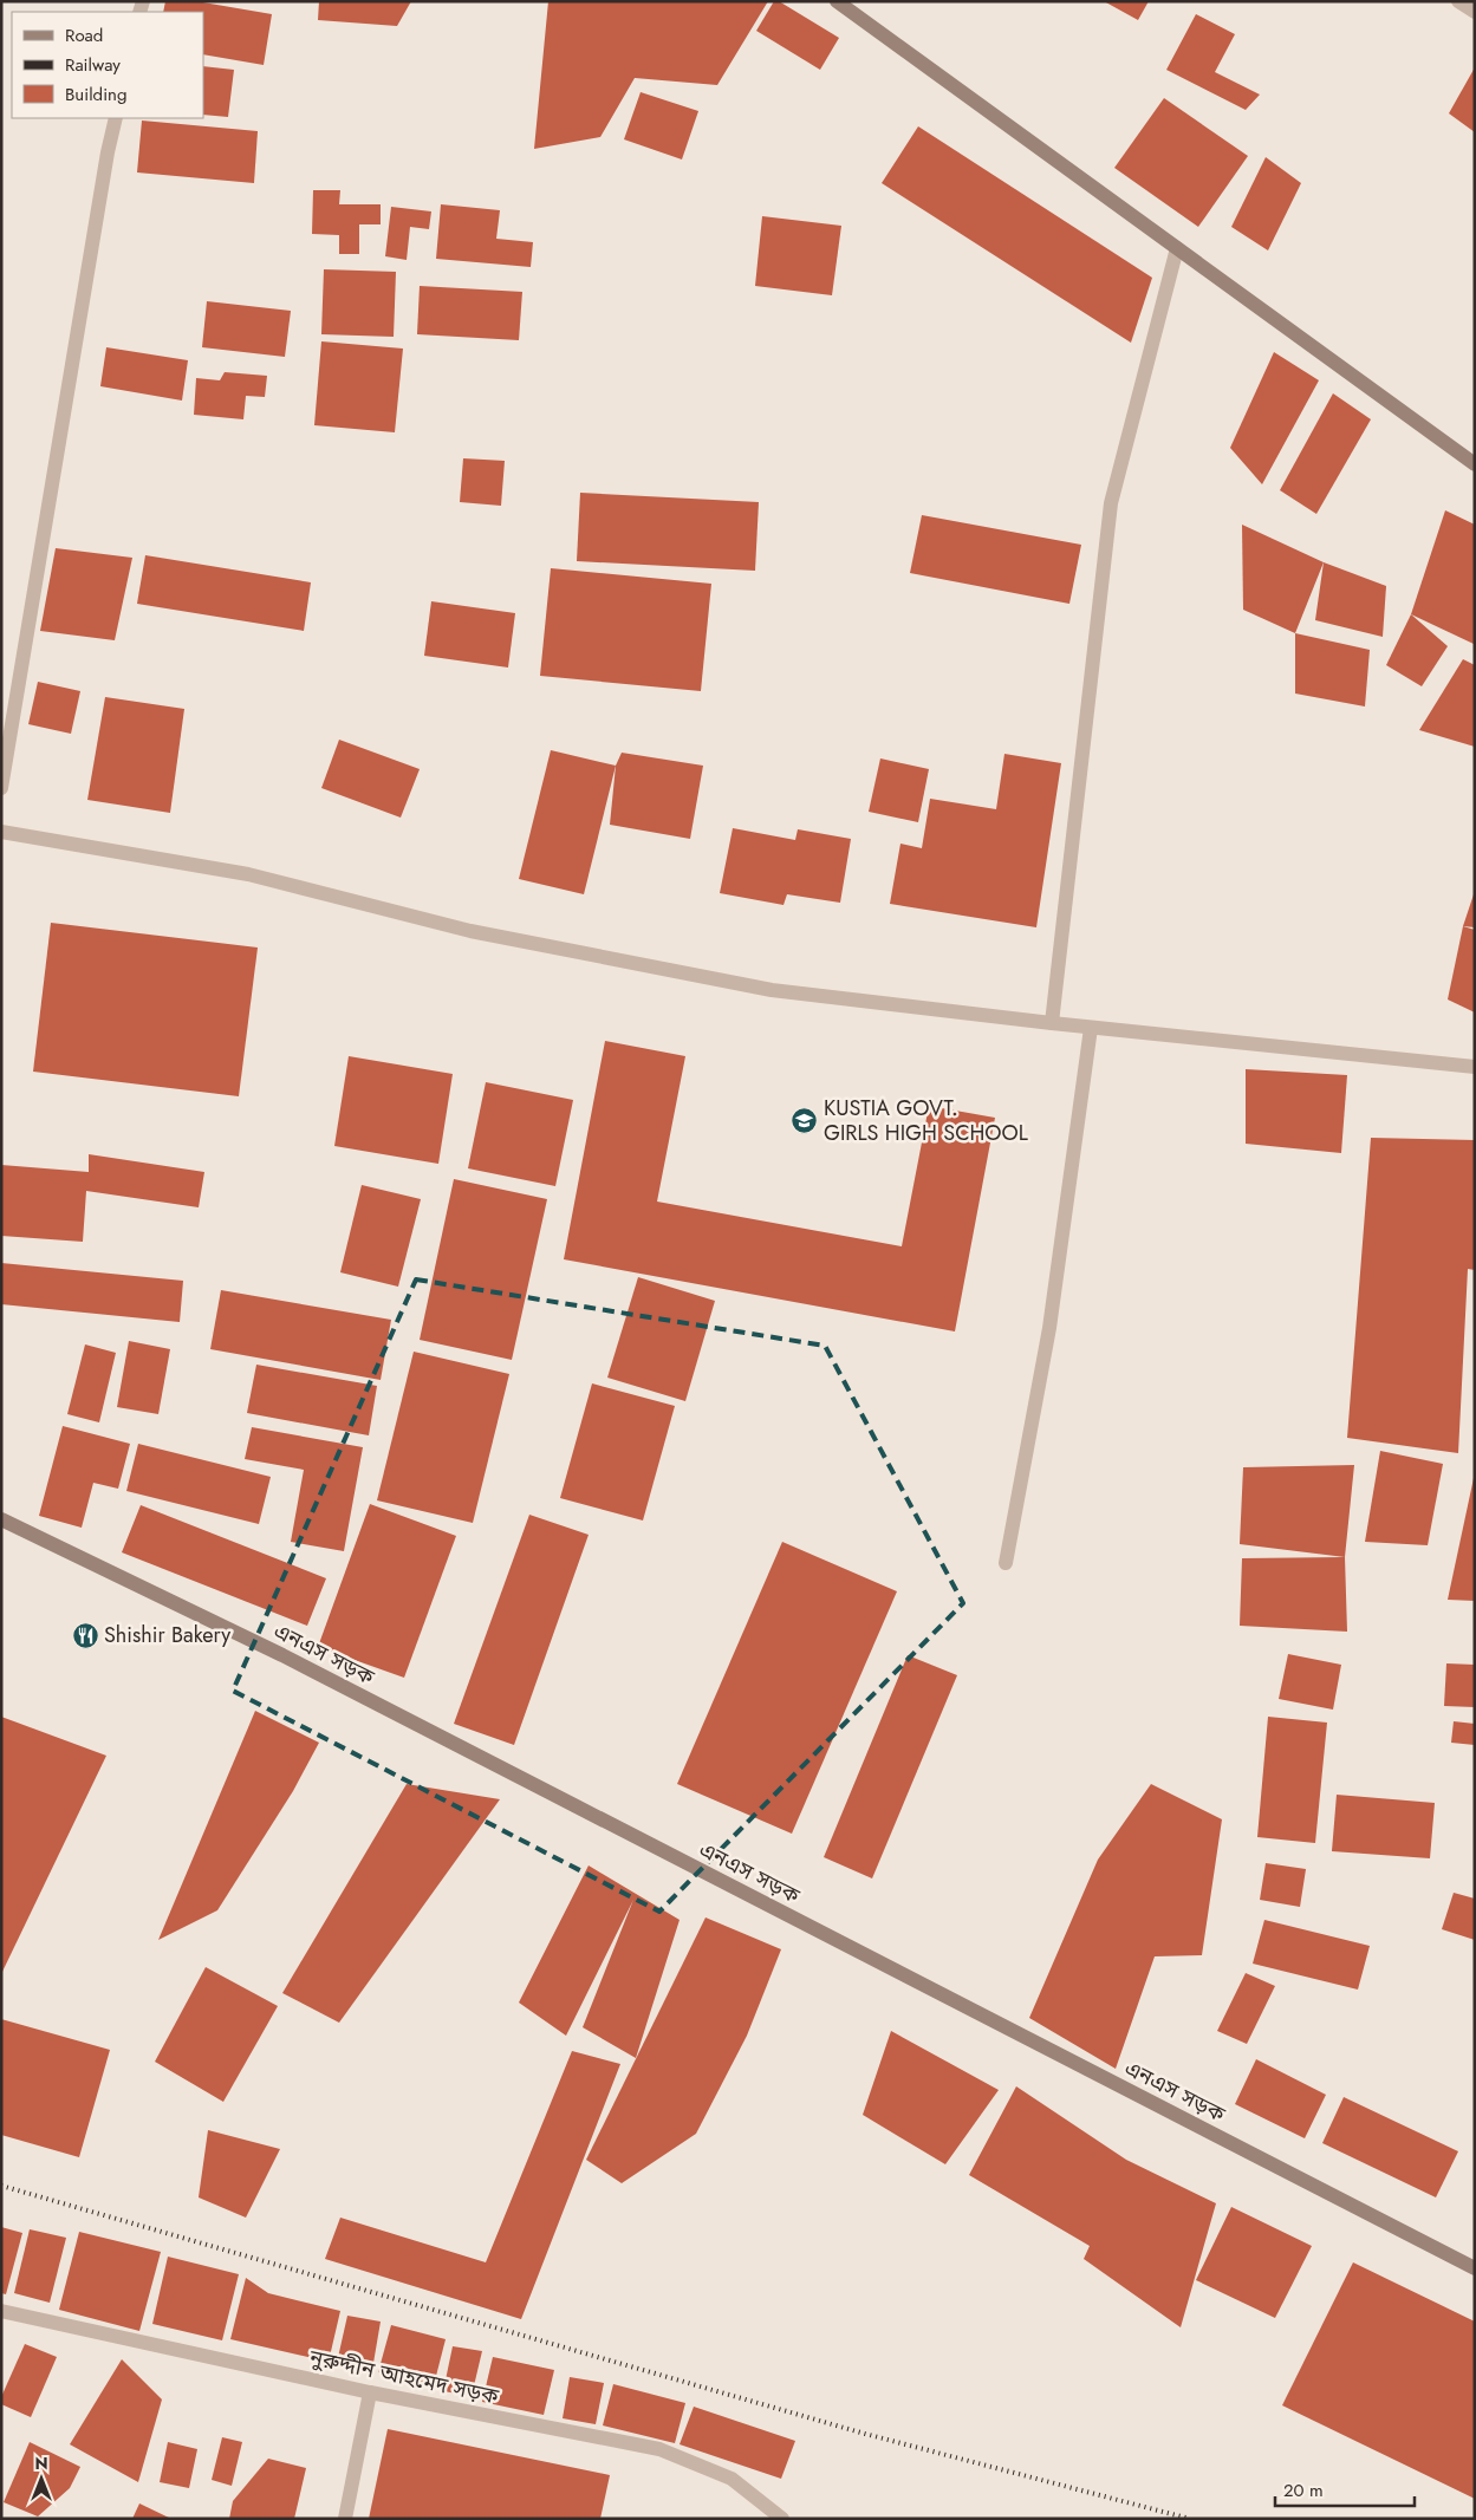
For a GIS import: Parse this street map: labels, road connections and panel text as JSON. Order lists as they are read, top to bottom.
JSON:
{
  "streets": {
    "main road": ["এনএস সড়ক"],
    "street": ["নুরুদ্দীন আহমেদ সড়ক"]
  },
  "places": {
    "school or university": ["KUSTIA GOVT. GIRLS HIGH SCHOOL"],
    "restaurant": ["Shishir Bakery"]
  },
  "legend": ["Road", "Railway", "Building"],
  "scale_bar": "20 m",
  "north": "top"
}
